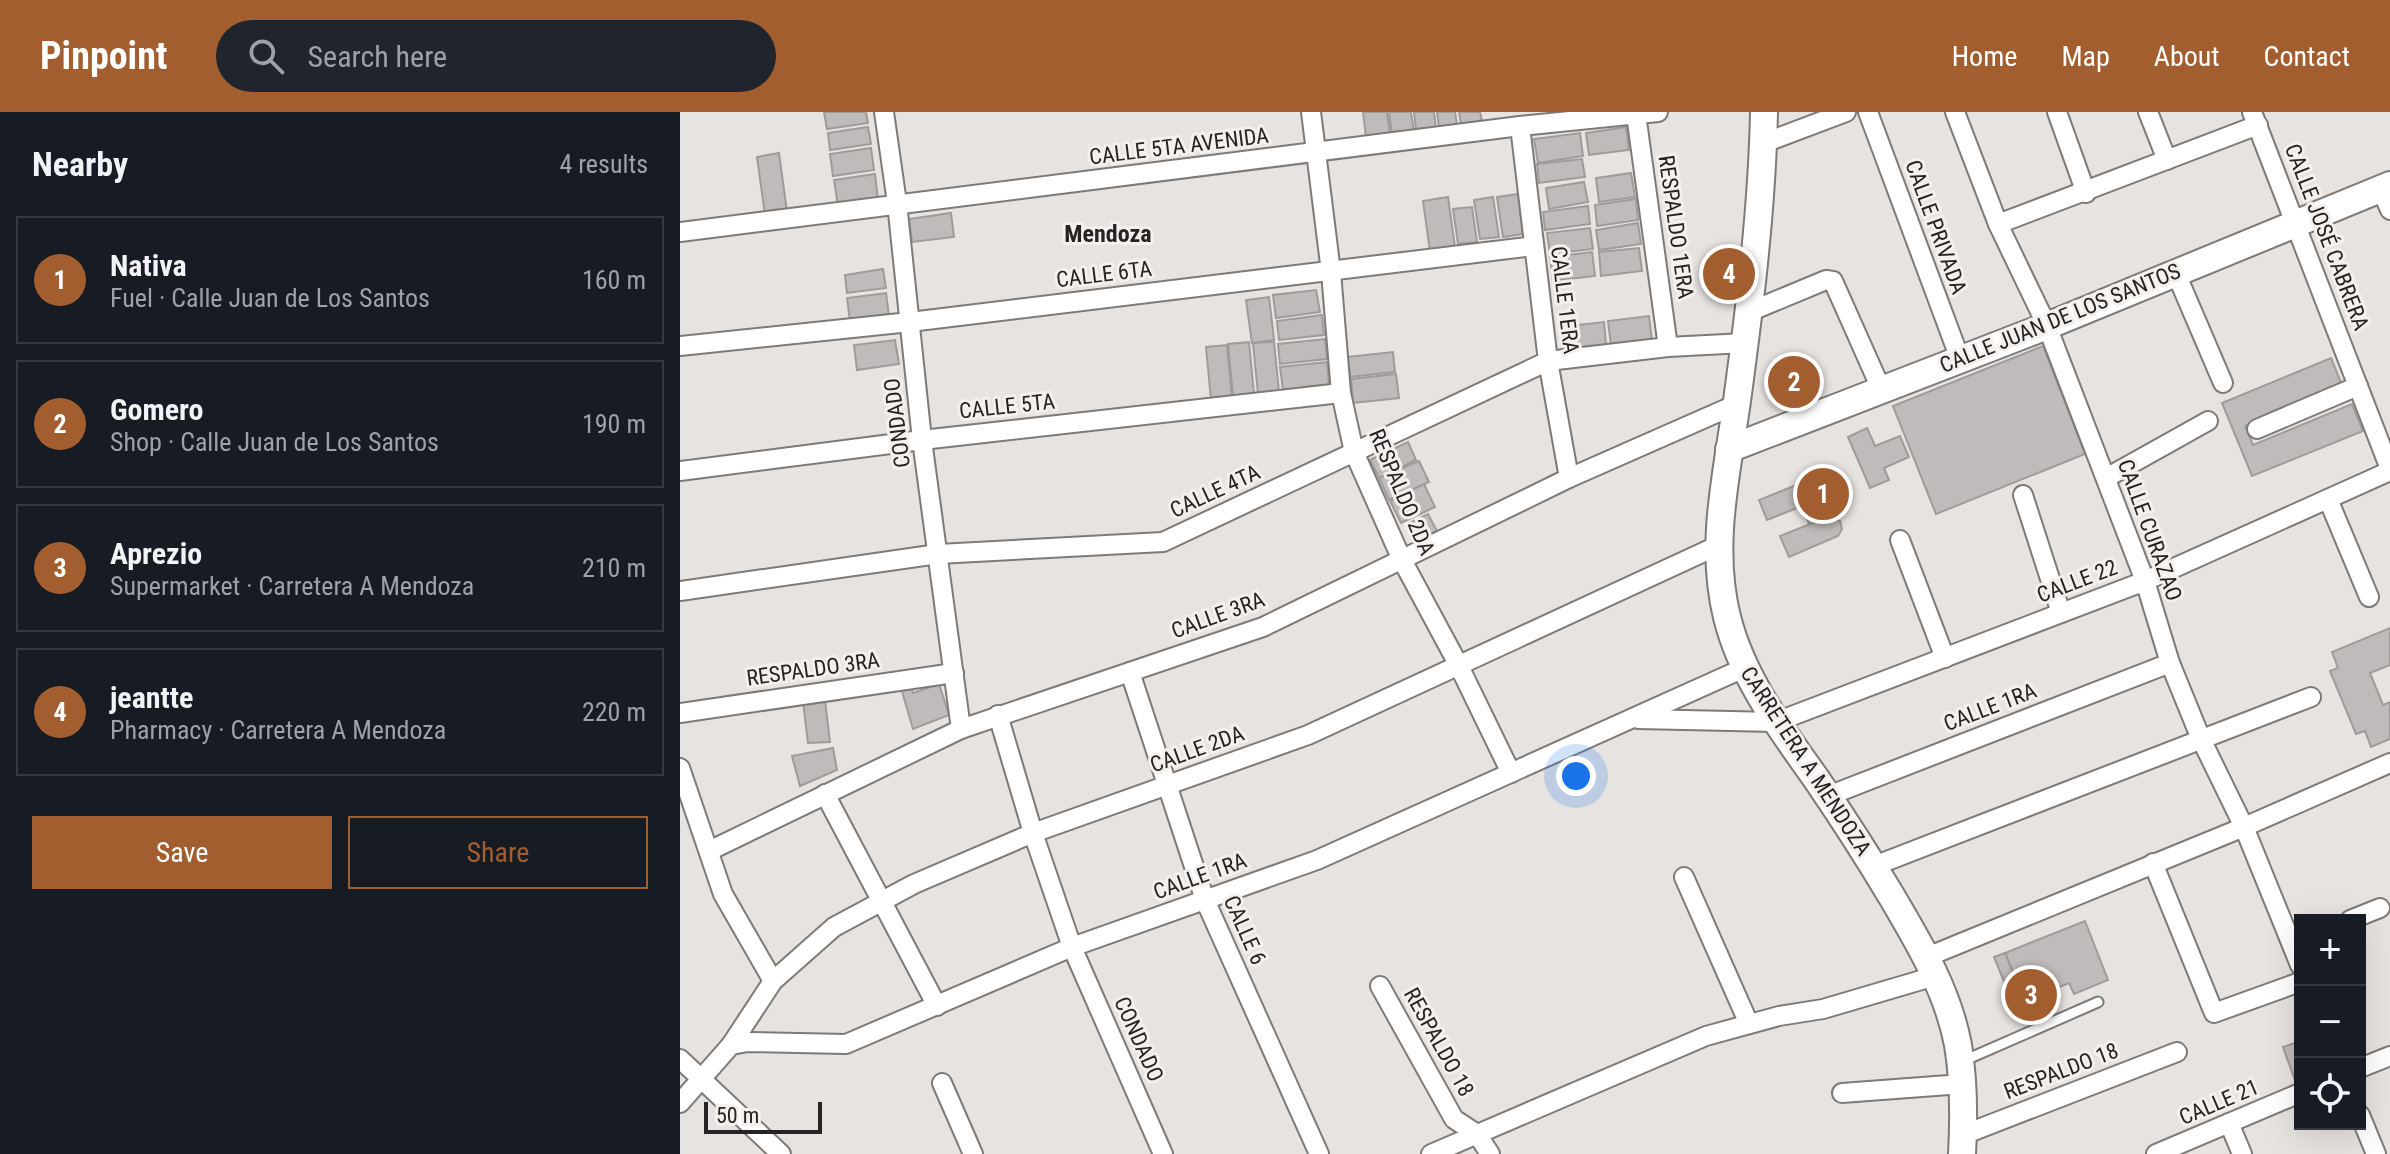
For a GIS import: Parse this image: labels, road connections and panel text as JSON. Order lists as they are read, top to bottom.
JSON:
{
  "streets": {
    "street": [
      "CALLE 5TA AVENIDA",
      "RESPALDO 1ERA",
      "CALLE PRIVADA",
      "CALLE JOSÉ CABRERA",
      "CALLE 6TA",
      "CALLE 1ERA",
      "CALLE JUAN DE LOS SANTOS",
      "CALLE 5TA",
      "CONDADO",
      "CALLE 4TA",
      "RESPALDO 2DA",
      "CALLE CURAZAO",
      "CALLE 22",
      "CALLE 3RA",
      "RESPALDO 3RA",
      "CALLE 1RA",
      "CALLE 2DA",
      "CARRETERA A MENDOZA",
      "CALLE 6",
      "RESPALDO 18",
      "CALLE 21"
    ]
  },
  "crossings": [
    ["CALLE 5TA AVENIDA", "RESPALDO 1ERA"],
    ["CALLE 5TA AVENIDA", "CALLE 1ERA"],
    ["CALLE 5TA AVENIDA", "CONDADO"],
    ["CALLE 5TA AVENIDA", "RESPALDO 2DA"],
    ["RESPALDO 1ERA", "CALLE 4TA"],
    ["CALLE PRIVADA", "CALLE JUAN DE LOS SANTOS"],
    ["CALLE JOSÉ CABRERA", "CALLE JUAN DE LOS SANTOS"],
    ["CALLE JOSÉ CABRERA", "CALLE 22"],
    ["CALLE 6TA", "CALLE 1ERA"],
    ["CALLE 6TA", "CONDADO"],
    ["CALLE 6TA", "RESPALDO 2DA"],
    ["CALLE 1ERA", "CALLE 4TA"],
    ["CALLE 1ERA", "CALLE 3RA"],
    ["CALLE JUAN DE LOS SANTOS", "CALLE CURAZAO"],
    ["CALLE JUAN DE LOS SANTOS", "CARRETERA A MENDOZA"],
    ["CALLE 5TA", "CONDADO"],
    ["CALLE 5TA", "RESPALDO 2DA"],
    ["CONDADO", "CALLE 4TA"],
    ["CONDADO", "CALLE 3RA"],
    ["CONDADO", "RESPALDO 3RA"],
    ["CONDADO", "CALLE 1RA"],
    ["CONDADO", "CALLE 2DA"],
    ["CALLE 4TA", "RESPALDO 2DA"],
    ["CALLE 4TA", "CARRETERA A MENDOZA"],
    ["RESPALDO 2DA", "CALLE 3RA"],
    ["RESPALDO 2DA", "CALLE 1RA"],
    ["RESPALDO 2DA", "CALLE 2DA"],
    ["CALLE CURAZAO", "CALLE 22"],
    ["CALLE CURAZAO", "CALLE 1RA"],
    ["CALLE 22", "CARRETERA A MENDOZA"],
    ["CALLE 3RA", "CARRETERA A MENDOZA"],
    ["CALLE 3RA", "CALLE 6"],
    ["CALLE 1RA", "CALLE 2DA"],
    ["CALLE 1RA", "CARRETERA A MENDOZA"],
    ["CALLE 1RA", "CALLE 6"],
    ["CALLE 2DA", "CARRETERA A MENDOZA"],
    ["CALLE 2DA", "CALLE 6"],
    ["CARRETERA A MENDOZA", "RESPALDO 18"]
  ],
  "districts": ["Mendoza"],
  "scale_bar": "50 m",
  "page": {
    "header": "Pinpoint",
    "search": "Search here",
    "nav": [
      "Home",
      "Map",
      "About",
      "Contact"
    ],
    "heading": ["Nearby", "4 results"],
    "list": [
      {
        "mark": "1",
        "name": "Nativa",
        "note": "Fuel · Calle Juan de Los Santos",
        "value": "160 m"
      },
      {
        "mark": "2",
        "name": "Gomero",
        "note": "Shop · Calle Juan de Los Santos",
        "value": "190 m"
      },
      {
        "mark": "3",
        "name": "Aprezio",
        "note": "Supermarket · Carretera A Mendoza",
        "value": "210 m"
      },
      {
        "mark": "4",
        "name": "jeantte",
        "note": "Pharmacy · Carretera A Mendoza",
        "value": "220 m"
      }
    ],
    "pins": [
      "4",
      "2",
      "1",
      "3"
    ],
    "buttons": ["Save", "Share"],
    "map_buttons": ["+", "−"],
    "scale": "50 m"
  }
}
